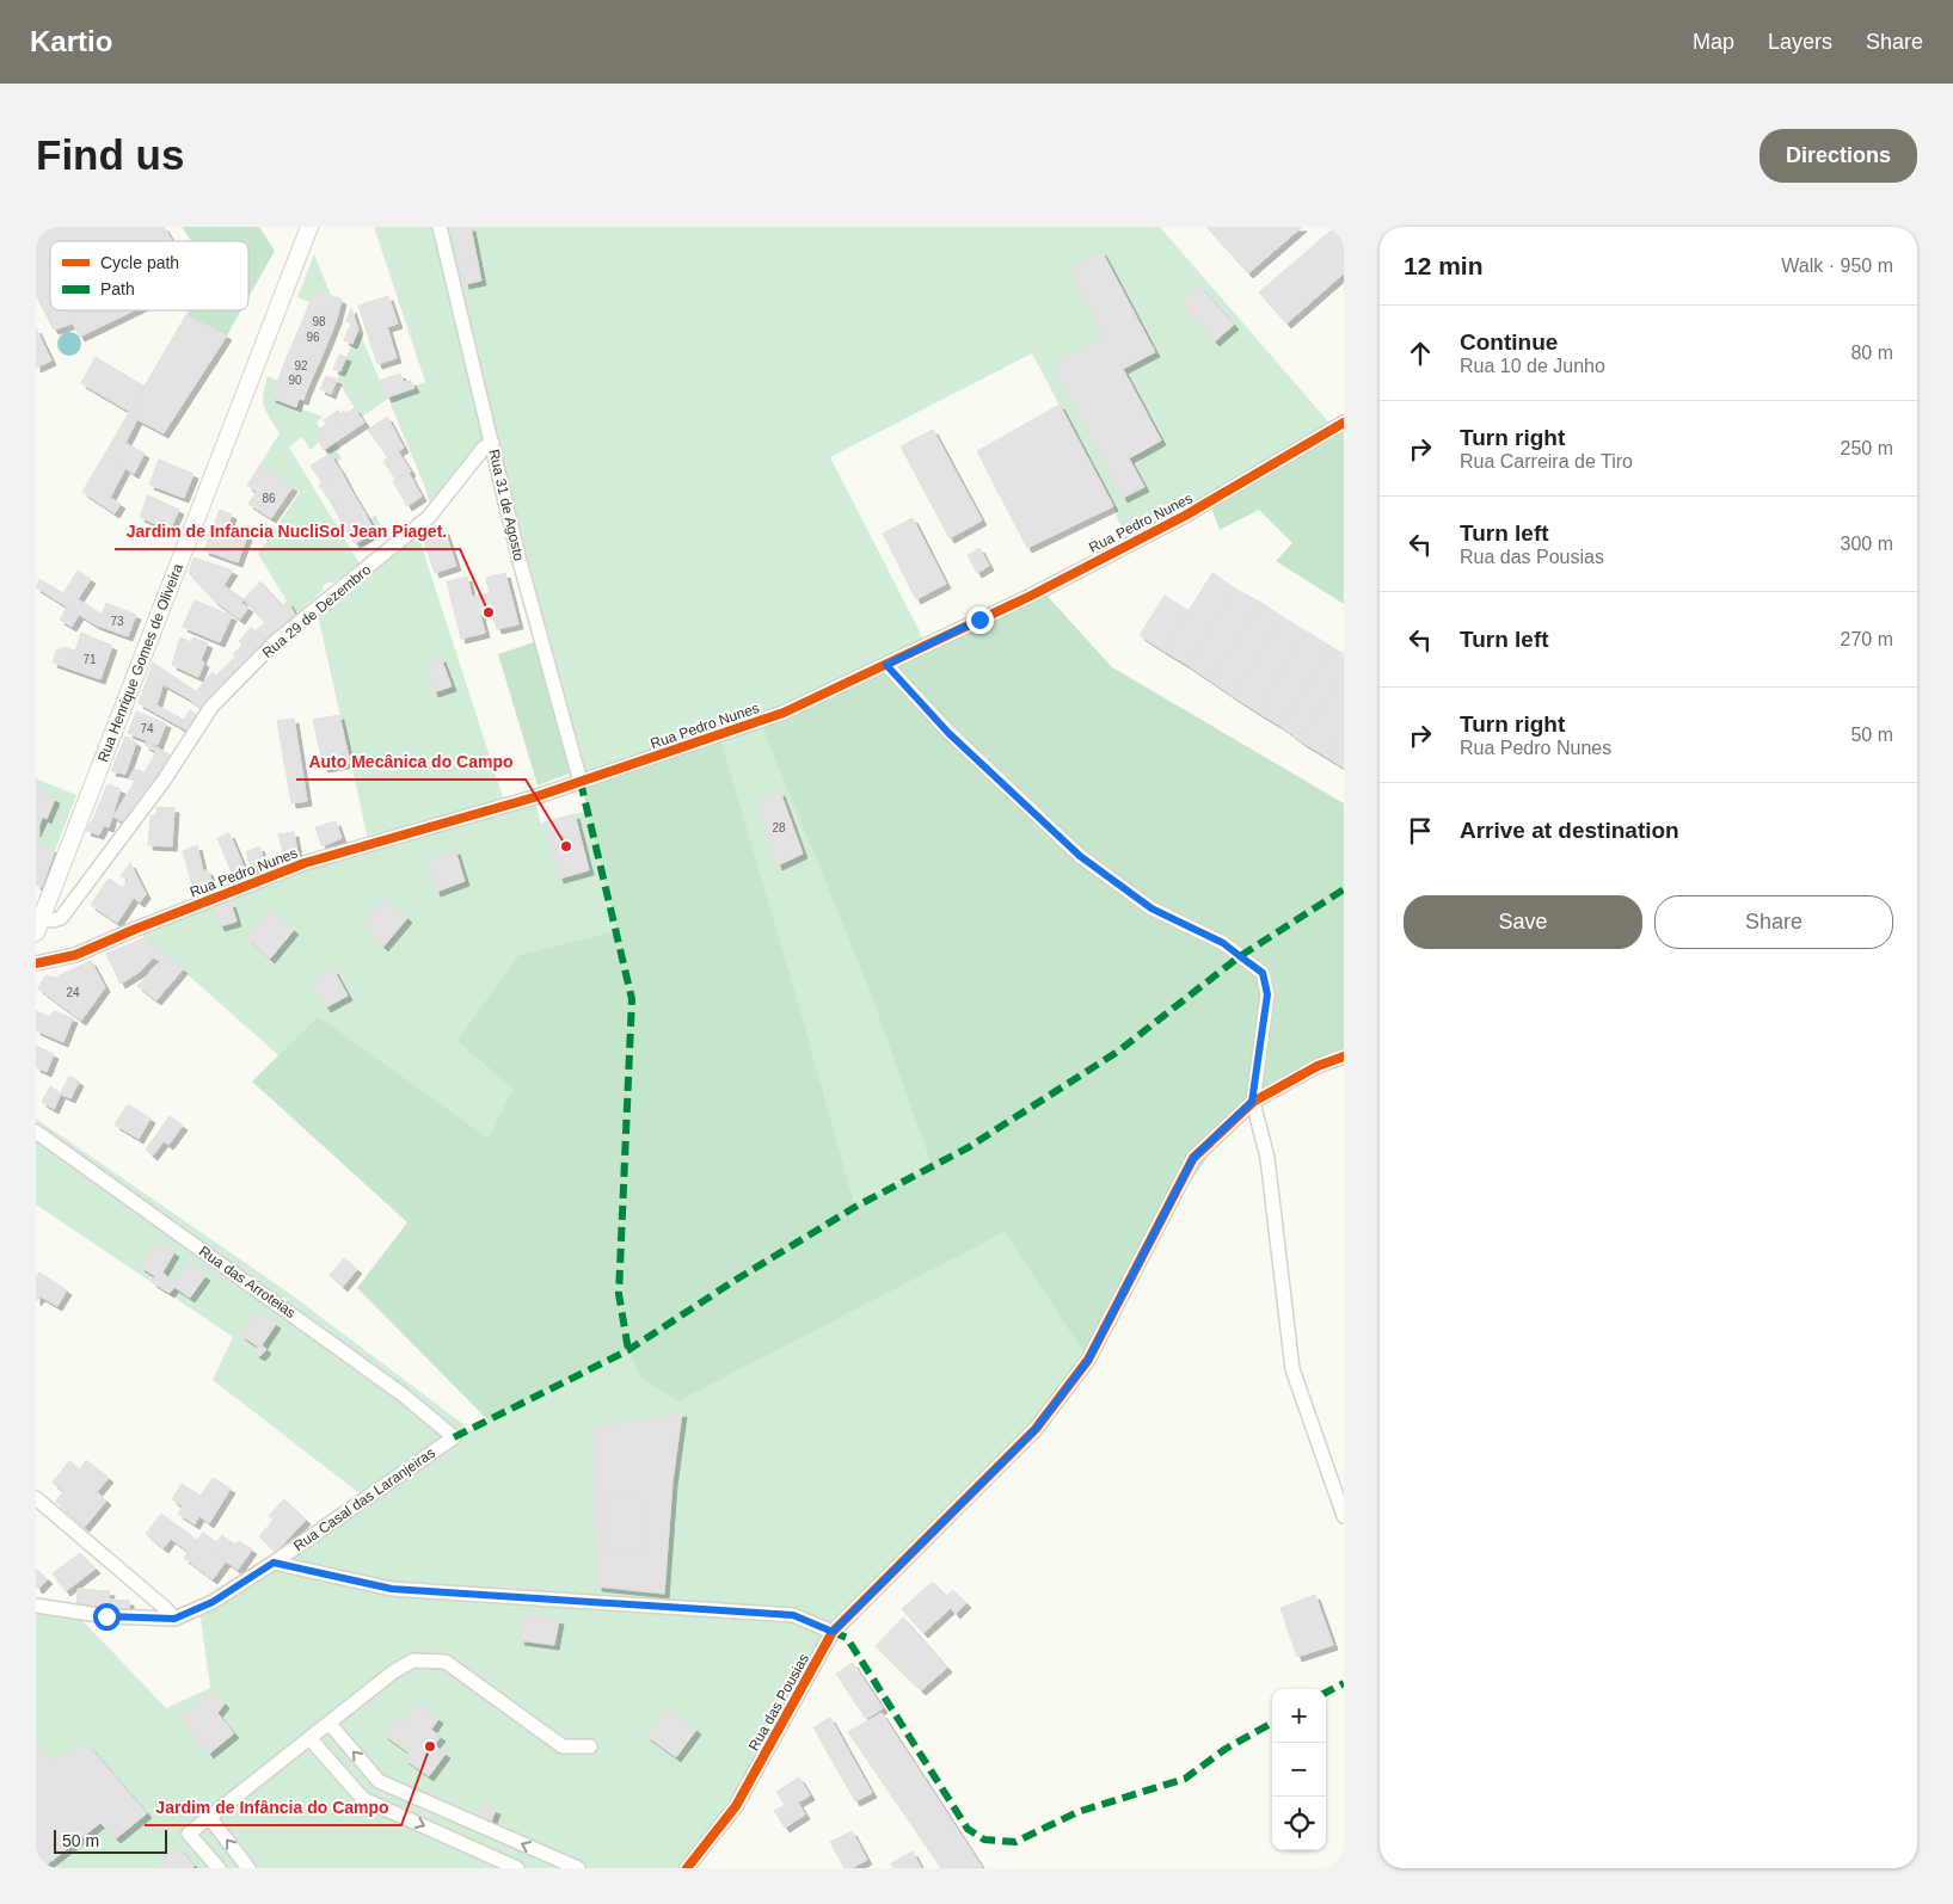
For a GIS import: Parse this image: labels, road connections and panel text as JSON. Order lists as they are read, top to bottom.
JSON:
{
  "streets": {
    "street": [
      "Rua 31 de Agosto",
      "Rua Pedro Nunes",
      "Rua 29 de Dezembro",
      "Rua Henrique Gomes de Oliveira",
      "Rua das Arroteias",
      "Rua Casal das Laranjeiras",
      "Rua das Pousias"
    ]
  },
  "crossings": [
    ["Rua 31 de Agosto", "Rua Pedro Nunes"],
    ["Rua 31 de Agosto", "Rua 29 de Dezembro"],
    ["Rua 29 de Dezembro", "Rua Henrique Gomes de Oliveira"],
    ["Rua das Arroteias", "Rua Casal das Laranjeiras"]
  ],
  "places": ["Jardim de Infancia NucliSol Jean Piaget.", "Auto Mecânica do Campo", "Jardim de Infância do Campo"],
  "house_numbers": [
    "98",
    "96",
    "92",
    "90",
    "86",
    "73",
    "71",
    "74",
    "28",
    "24"
  ],
  "legend": ["Cycle path", "Path"],
  "scale_bar": "50 m",
  "page": {
    "header": "Kartio",
    "nav": ["Map", "Layers", "Share"],
    "buttons": [
      "Directions",
      ["Save", "Share"]
    ],
    "title": "Find us",
    "heading": ["12 min", "Walk · 950 m"],
    "list": [
      ["Continue", "Rua 10 de Junho", "80 m"],
      ["Turn right", "Rua Carreira de Tiro", "250 m"],
      ["Turn left", "Rua das Pousias", "300 m"],
      ["Turn left", "270 m"],
      ["Turn right", "Rua Pedro Nunes", "50 m"],
      "Arrive at destination"
    ],
    "map_buttons": ["+", "−"],
    "scale": "50 m"
  }
}
